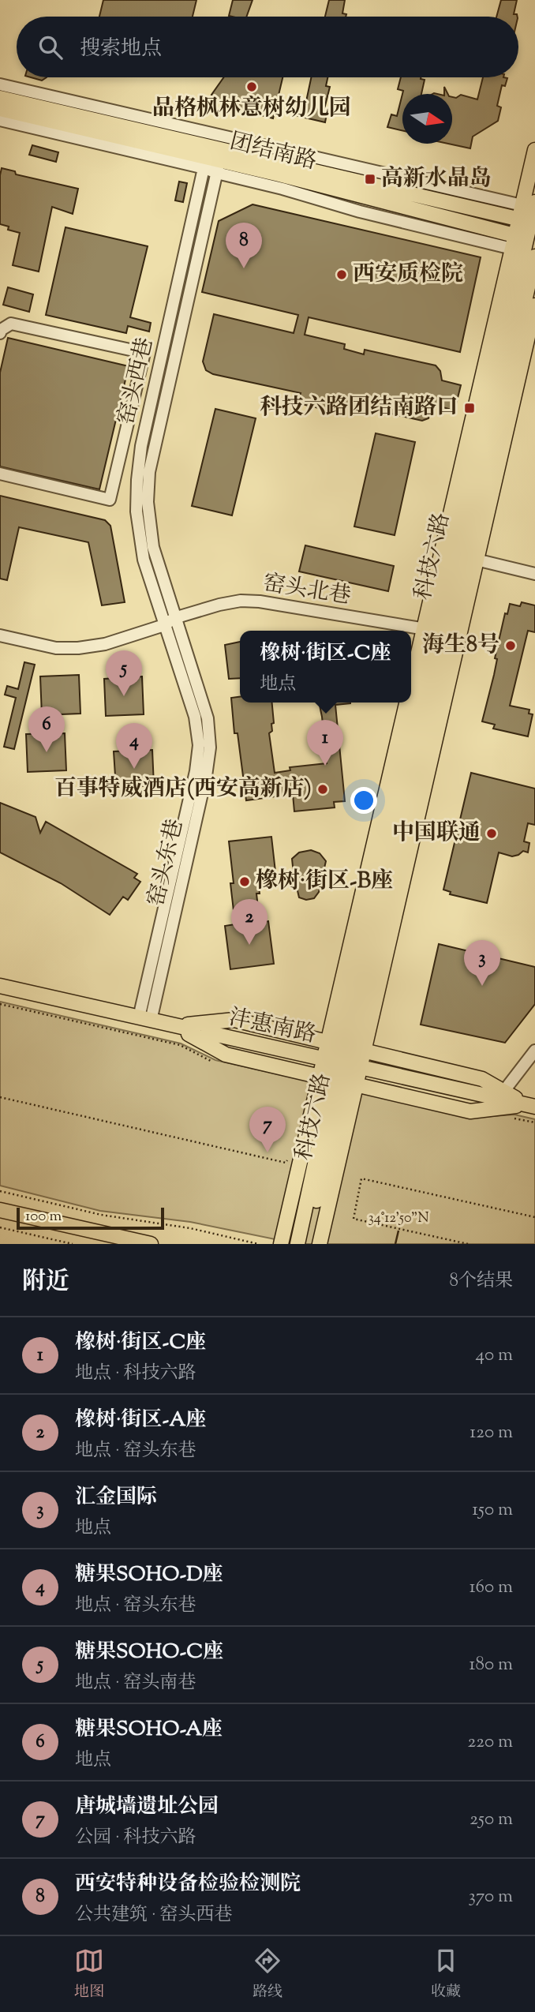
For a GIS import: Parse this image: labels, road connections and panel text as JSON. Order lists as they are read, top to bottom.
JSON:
{
  "streets": {
    "main road": ["团结南路", "科技六路", "沣惠南路"],
    "street": ["窑头西巷", "窑头北巷", "窑头东巷"]
  },
  "crossings": [
    ["团结南路", "窑头西巷"],
    ["团结南路", "科技六路"],
    ["窑头西巷", "窑头北巷"],
    ["窑头西巷", "窑头东巷"],
    ["科技六路", "窑头北巷"],
    ["科技六路", "沣惠南路"],
    ["窑头北巷", "窑头东巷"],
    ["窑头东巷", "沣惠南路"]
  ],
  "places": {
    "other": [
      "品格枫林意树幼儿园",
      "西安质检院",
      "海生8号",
      "百事特威酒店(西安高新店)",
      "中国联通",
      "橡树·街区-B座"
    ],
    "transit": ["高新水晶岛", "科技六路团结南路口"]
  },
  "scale_bar": "100 m",
  "north": "right",
  "page": {
    "search": "搜索地点",
    "pins": [
      "8",
      "5",
      "6",
      "1",
      "4",
      "2",
      "3",
      "7"
    ],
    "popup": ["橡树·街区-C座", "地点"],
    "scale": "100 m",
    "heading": ["附近", "8个结果"],
    "list": [
      {
        "mark": "1",
        "name": "橡树·街区-C座",
        "note": "地点 · 科技六路",
        "value": "40 m"
      },
      {
        "mark": "2",
        "name": "橡树·街区-A座",
        "note": "地点 · 窑头东巷",
        "value": "120 m"
      },
      {
        "mark": "3",
        "name": "汇金国际",
        "note": "地点",
        "value": "150 m"
      },
      {
        "mark": "4",
        "name": "糖果SOHO-D座",
        "note": "地点 · 窑头东巷",
        "value": "160 m"
      },
      {
        "mark": "5",
        "name": "糖果SOHO-C座",
        "note": "地点 · 窑头南巷",
        "value": "180 m"
      },
      {
        "mark": "6",
        "name": "糖果SOHO-A座",
        "note": "地点",
        "value": "220 m"
      },
      {
        "mark": "7",
        "name": "唐城墙遗址公园",
        "note": "公园 · 科技六路",
        "value": "250 m"
      },
      {
        "mark": "8",
        "name": "西安特种设备检验检测院",
        "note": "公共建筑 · 窑头西巷",
        "value": "370 m"
      }
    ],
    "nav": ["地图", "路线", "收藏"]
  },
  "coordinates": ["34°12'50\"N"]
}
